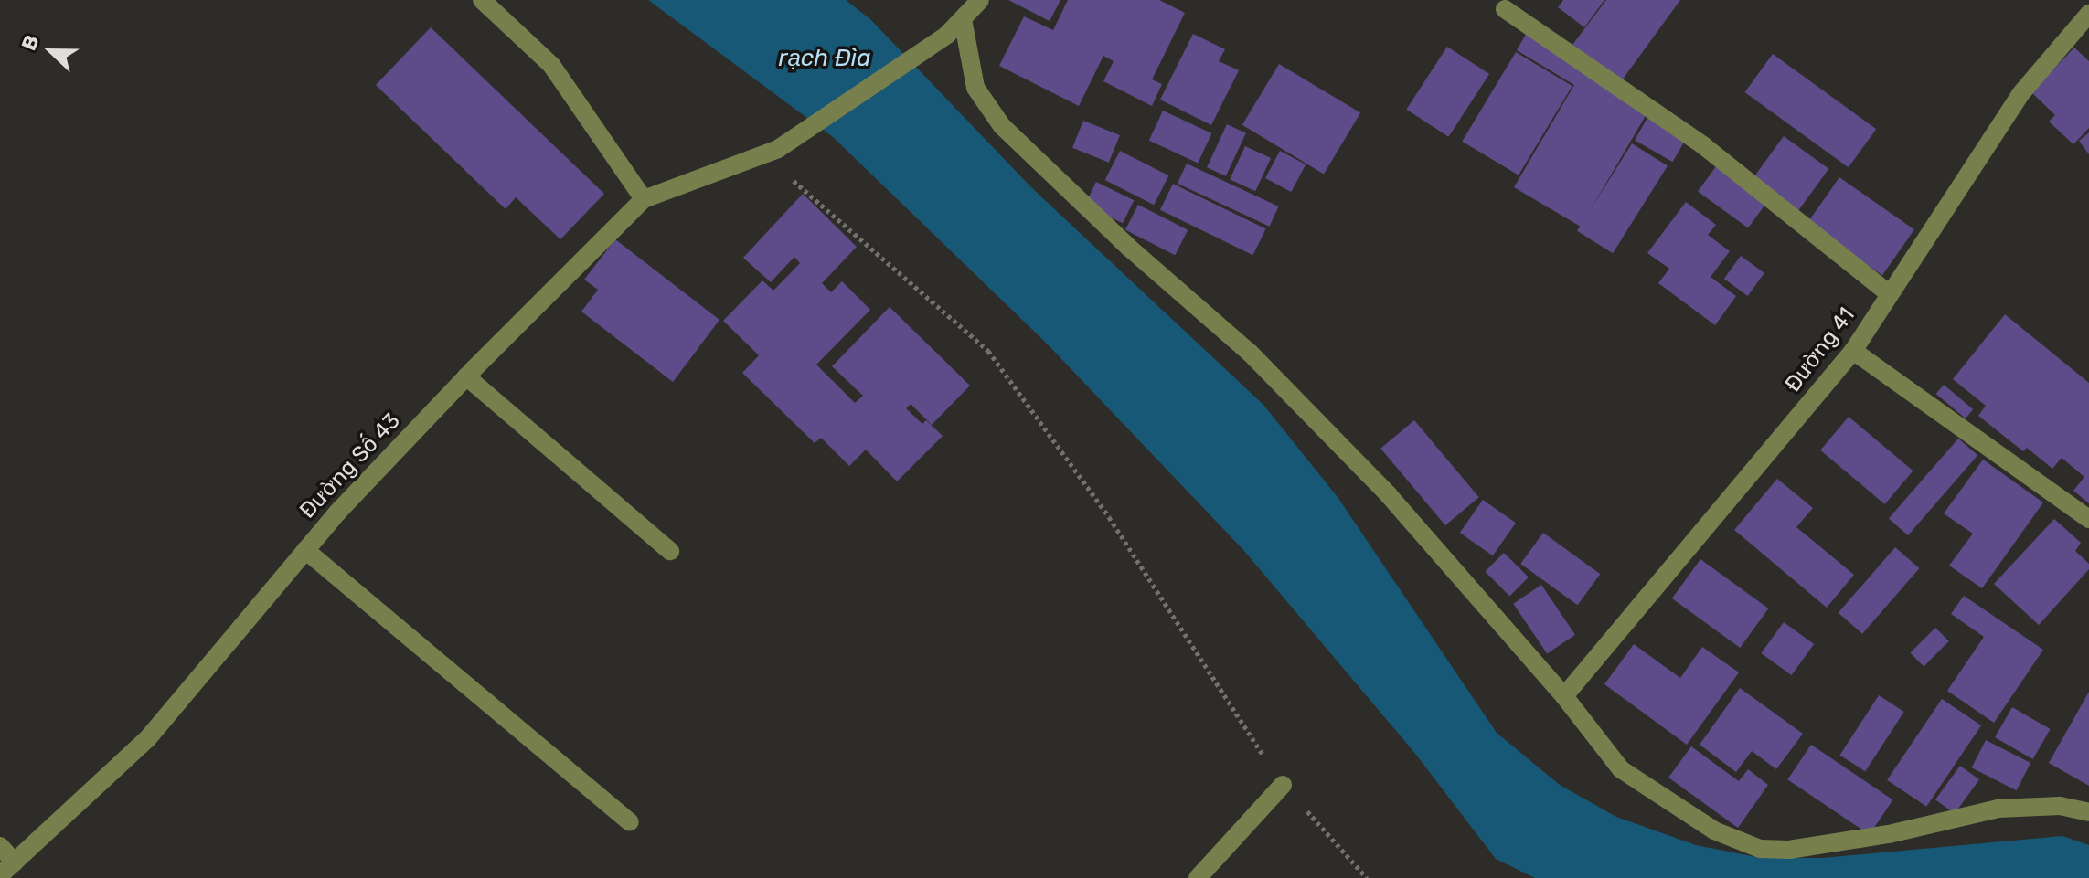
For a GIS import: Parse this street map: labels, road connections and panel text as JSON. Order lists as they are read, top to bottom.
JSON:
{
  "streets": {
    "street": ["Đường 41", "Đường Số 43"]
  },
  "water": ["rạch Đìa"],
  "north": "left"
}
